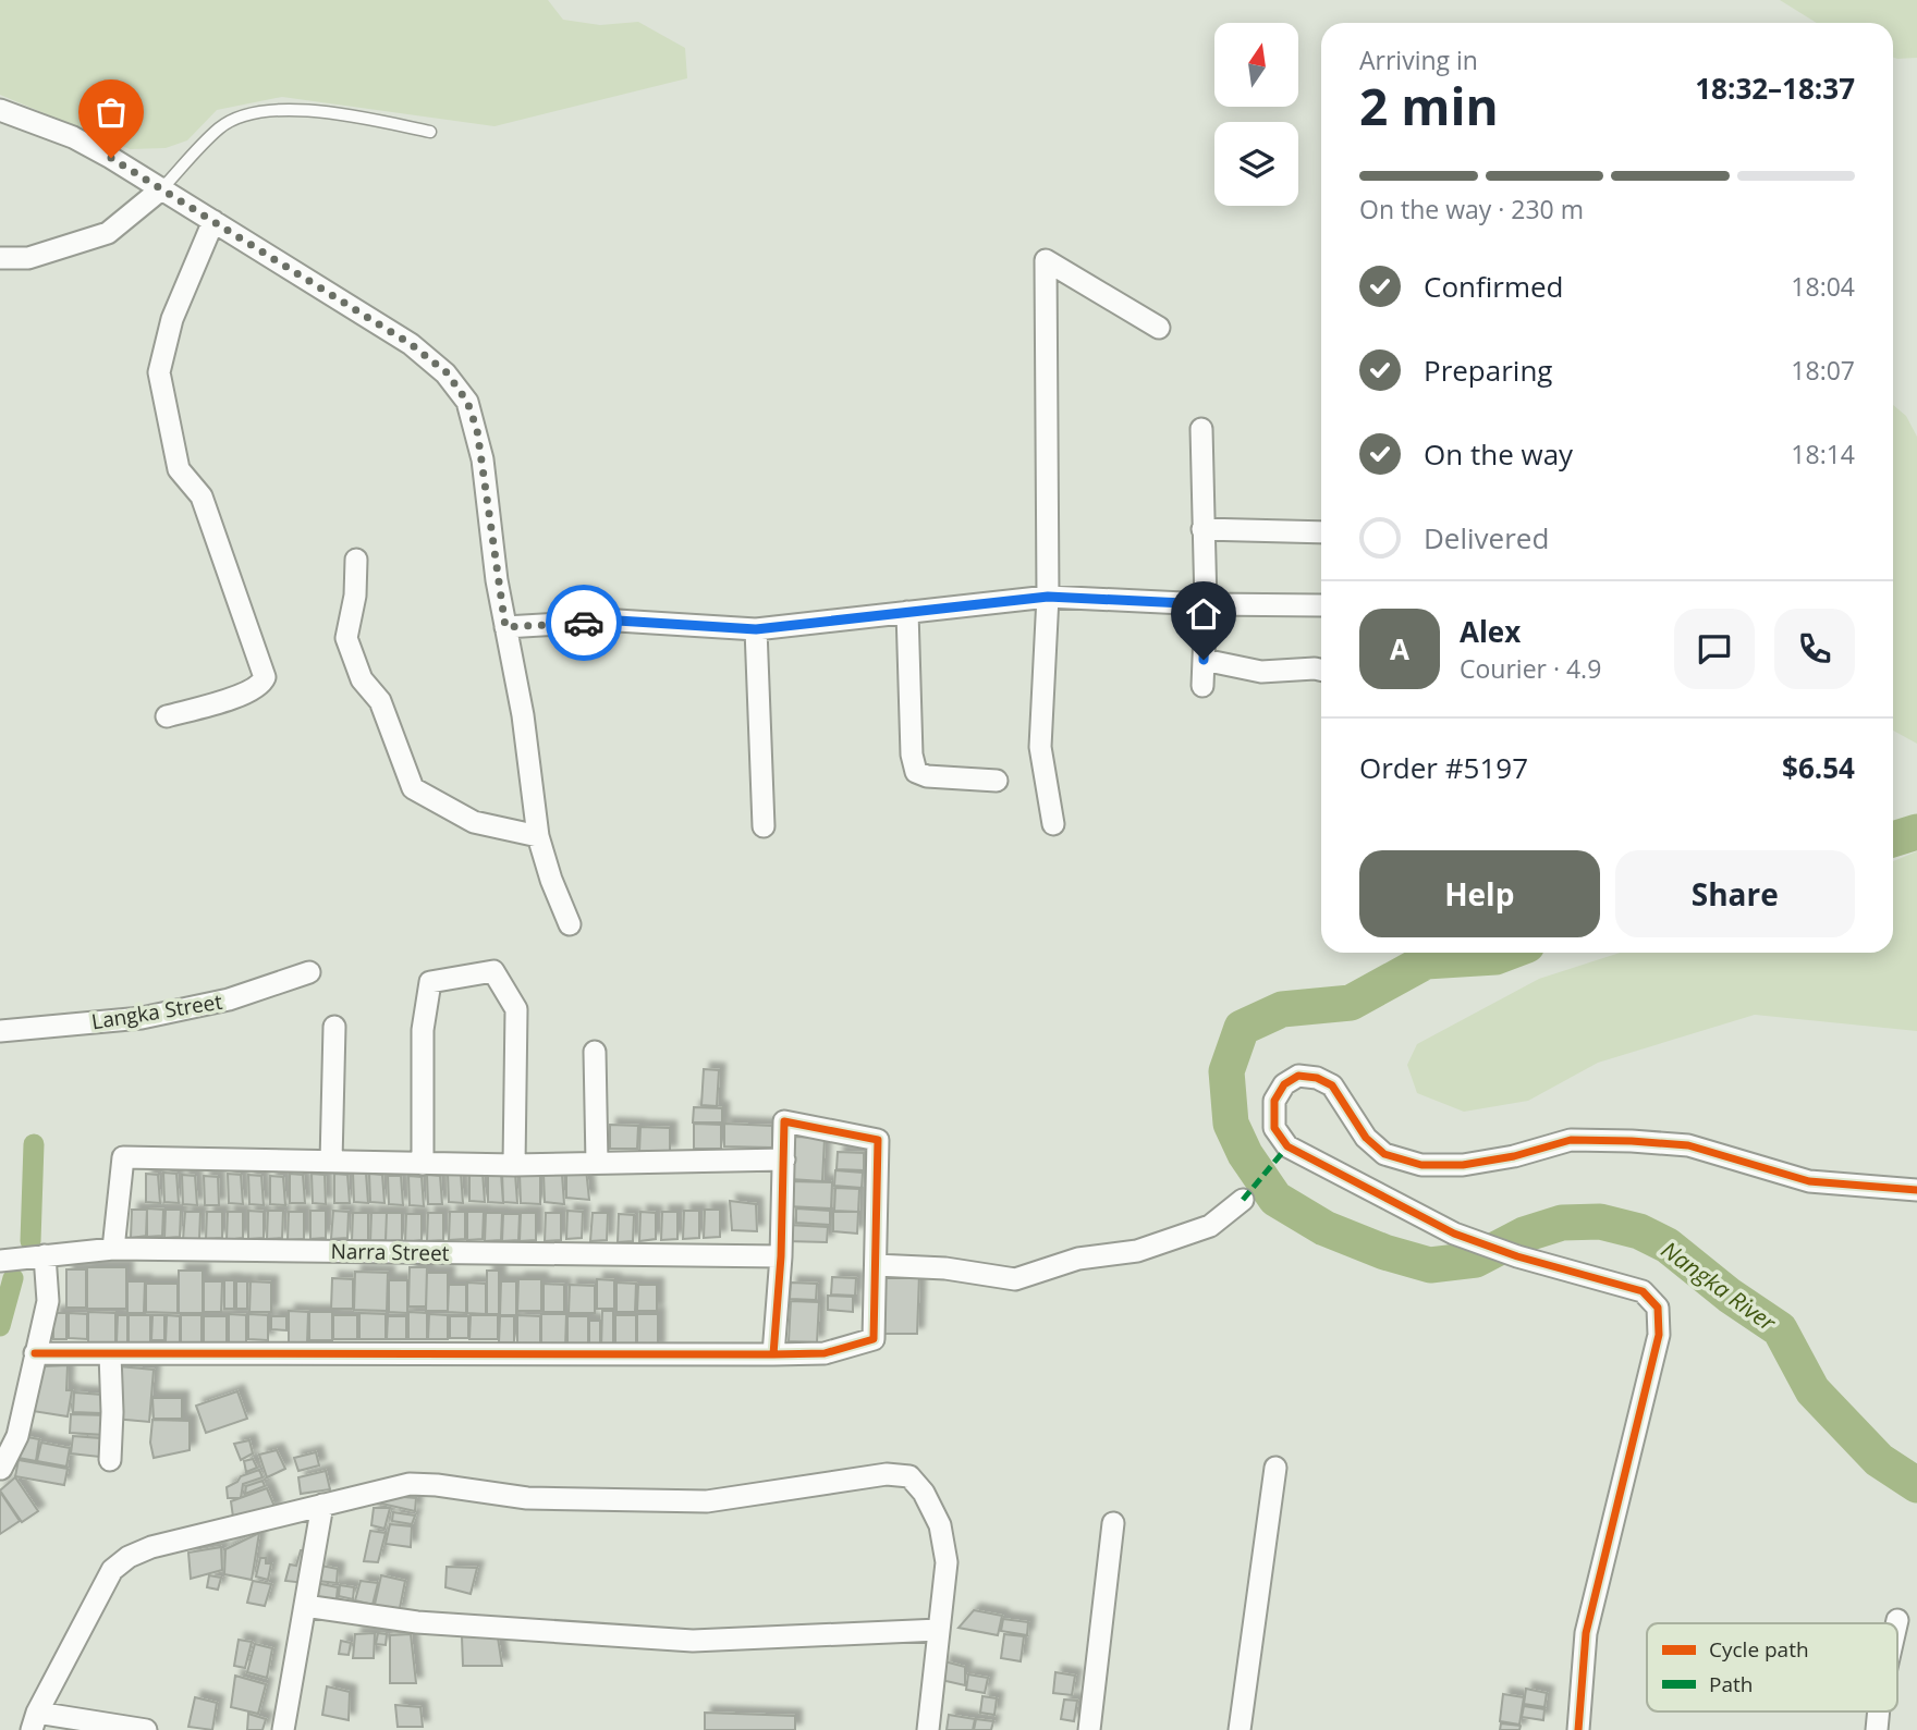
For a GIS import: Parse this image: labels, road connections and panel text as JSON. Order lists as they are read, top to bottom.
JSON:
{
  "streets": {
    "street": ["Langka Street", "Narra Street"]
  },
  "water": ["Nangka River"],
  "legend": ["Cycle path", "Path"],
  "north": "top",
  "page": {
    "heading": ["2 min", "Arriving in", "18:32–18:37"],
    "panel": [
      "Alex",
      "Courier · 4.9",
      "Order #5197",
      "$6.54"
    ],
    "bar": "On the way · 230 m",
    "list": [
      ["Confirmed", "18:04"],
      ["Preparing", "18:07"],
      ["On the way", "18:14"],
      "Delivered"
    ],
    "round": "A",
    "buttons": ["Help", "Share"]
  }
}
